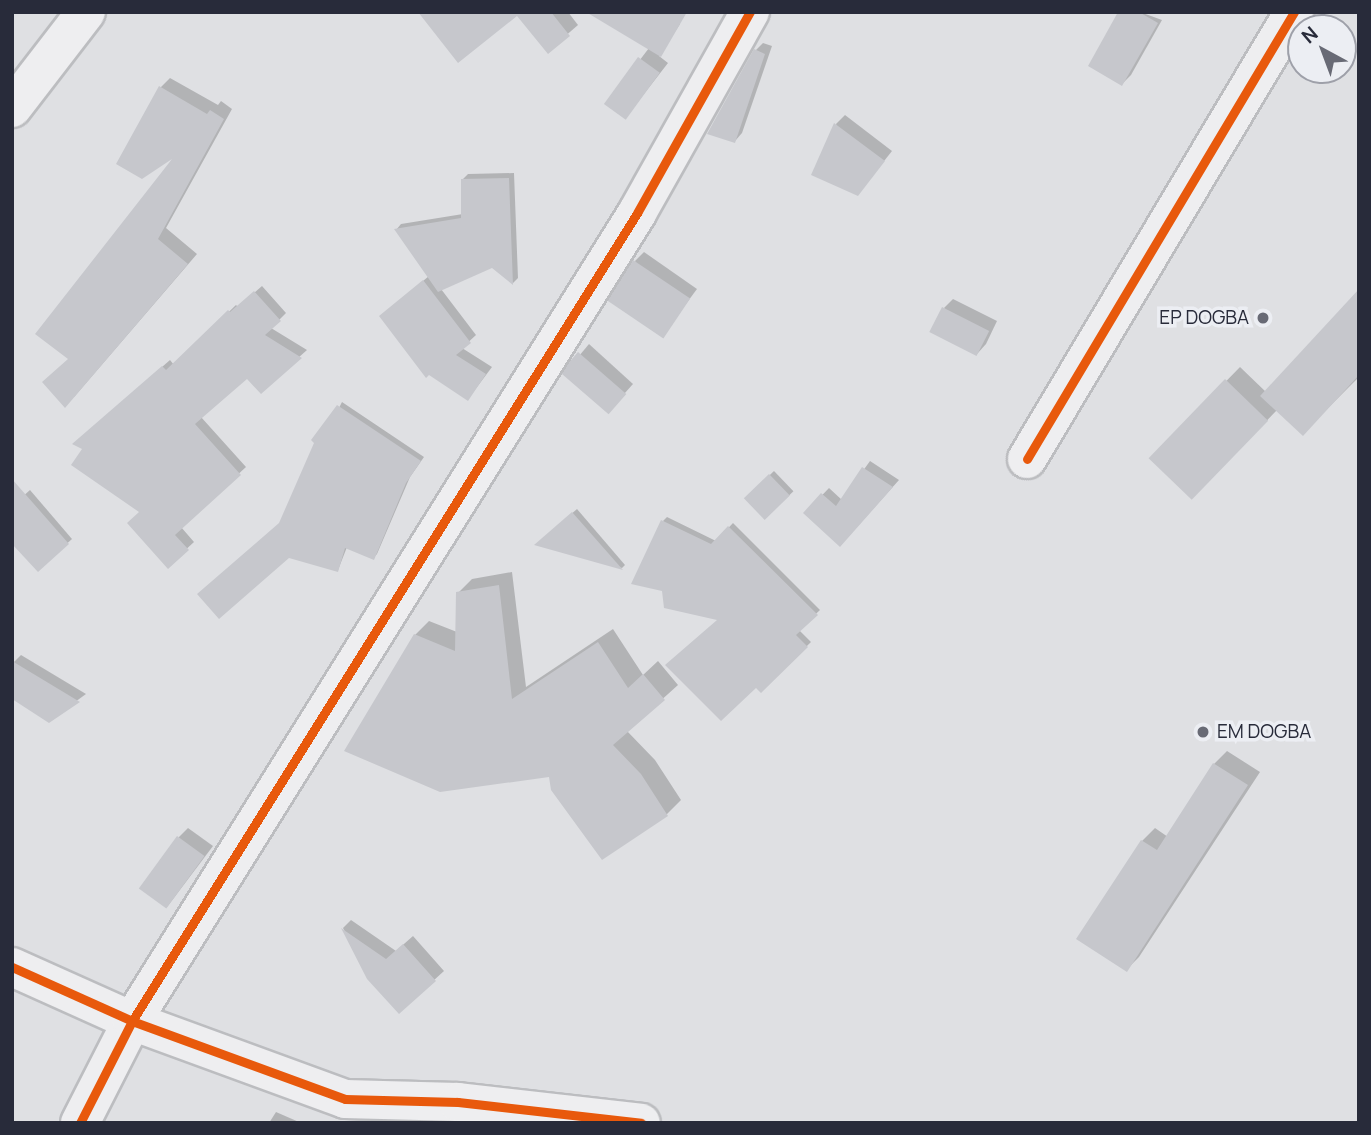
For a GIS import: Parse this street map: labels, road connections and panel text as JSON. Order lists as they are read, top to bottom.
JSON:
{
  "places": ["EP DOGBA", "EM DOGBA"],
  "north": "top left"
}
